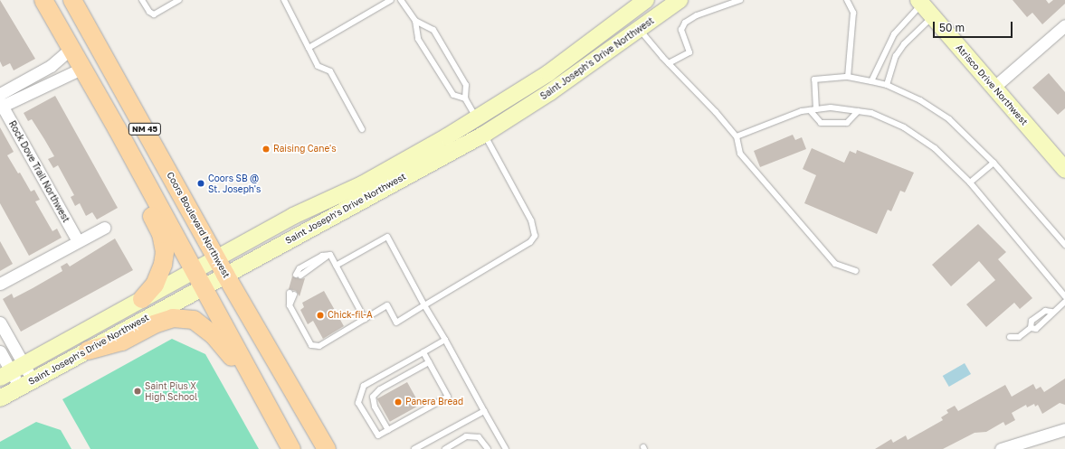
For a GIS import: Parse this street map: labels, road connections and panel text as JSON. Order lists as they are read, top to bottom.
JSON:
{
  "streets": {
    "main road": ["NM 45", "Coors Boulevard Northwest"],
    "street": ["Saint Joseph's Drive Northwest", "Atrisco Drive Northwest", "Rock Dove Trail Northwest"]
  },
  "crossings": [
    ["Saint Joseph's Drive Northwest", "NM 45"],
    ["Saint Joseph's Drive Northwest", "Coors Boulevard Northwest"]
  ],
  "places": [
    "Raising Cane's",
    "Coors SB @ St. Joseph's",
    "Chick-fil-A",
    "Saint Pius X High School",
    "Panera Bread"
  ],
  "scale_bar": "50 m"
}
